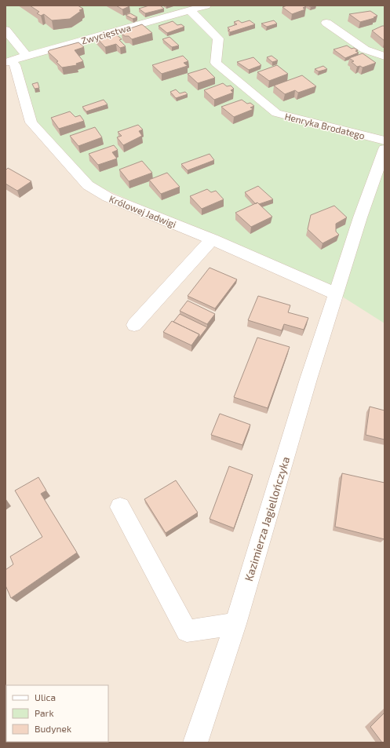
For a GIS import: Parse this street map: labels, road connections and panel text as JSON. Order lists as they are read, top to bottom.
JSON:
{
  "streets": {
    "street": [
      "Zwycięstwa",
      "Henryka Brodatego",
      "Królowej Jadwigi",
      "Kazimierza Jagiellończyka"
    ]
  },
  "crossings": [
    ["Zwycięstwa", "Henryka Brodatego"],
    ["Zwycięstwa", "Królowej Jadwigi"],
    ["Królowej Jadwigi", "Kazimierza Jagiellończyka"]
  ],
  "legend": ["Ulica", "Park", "Budynek"]
}
